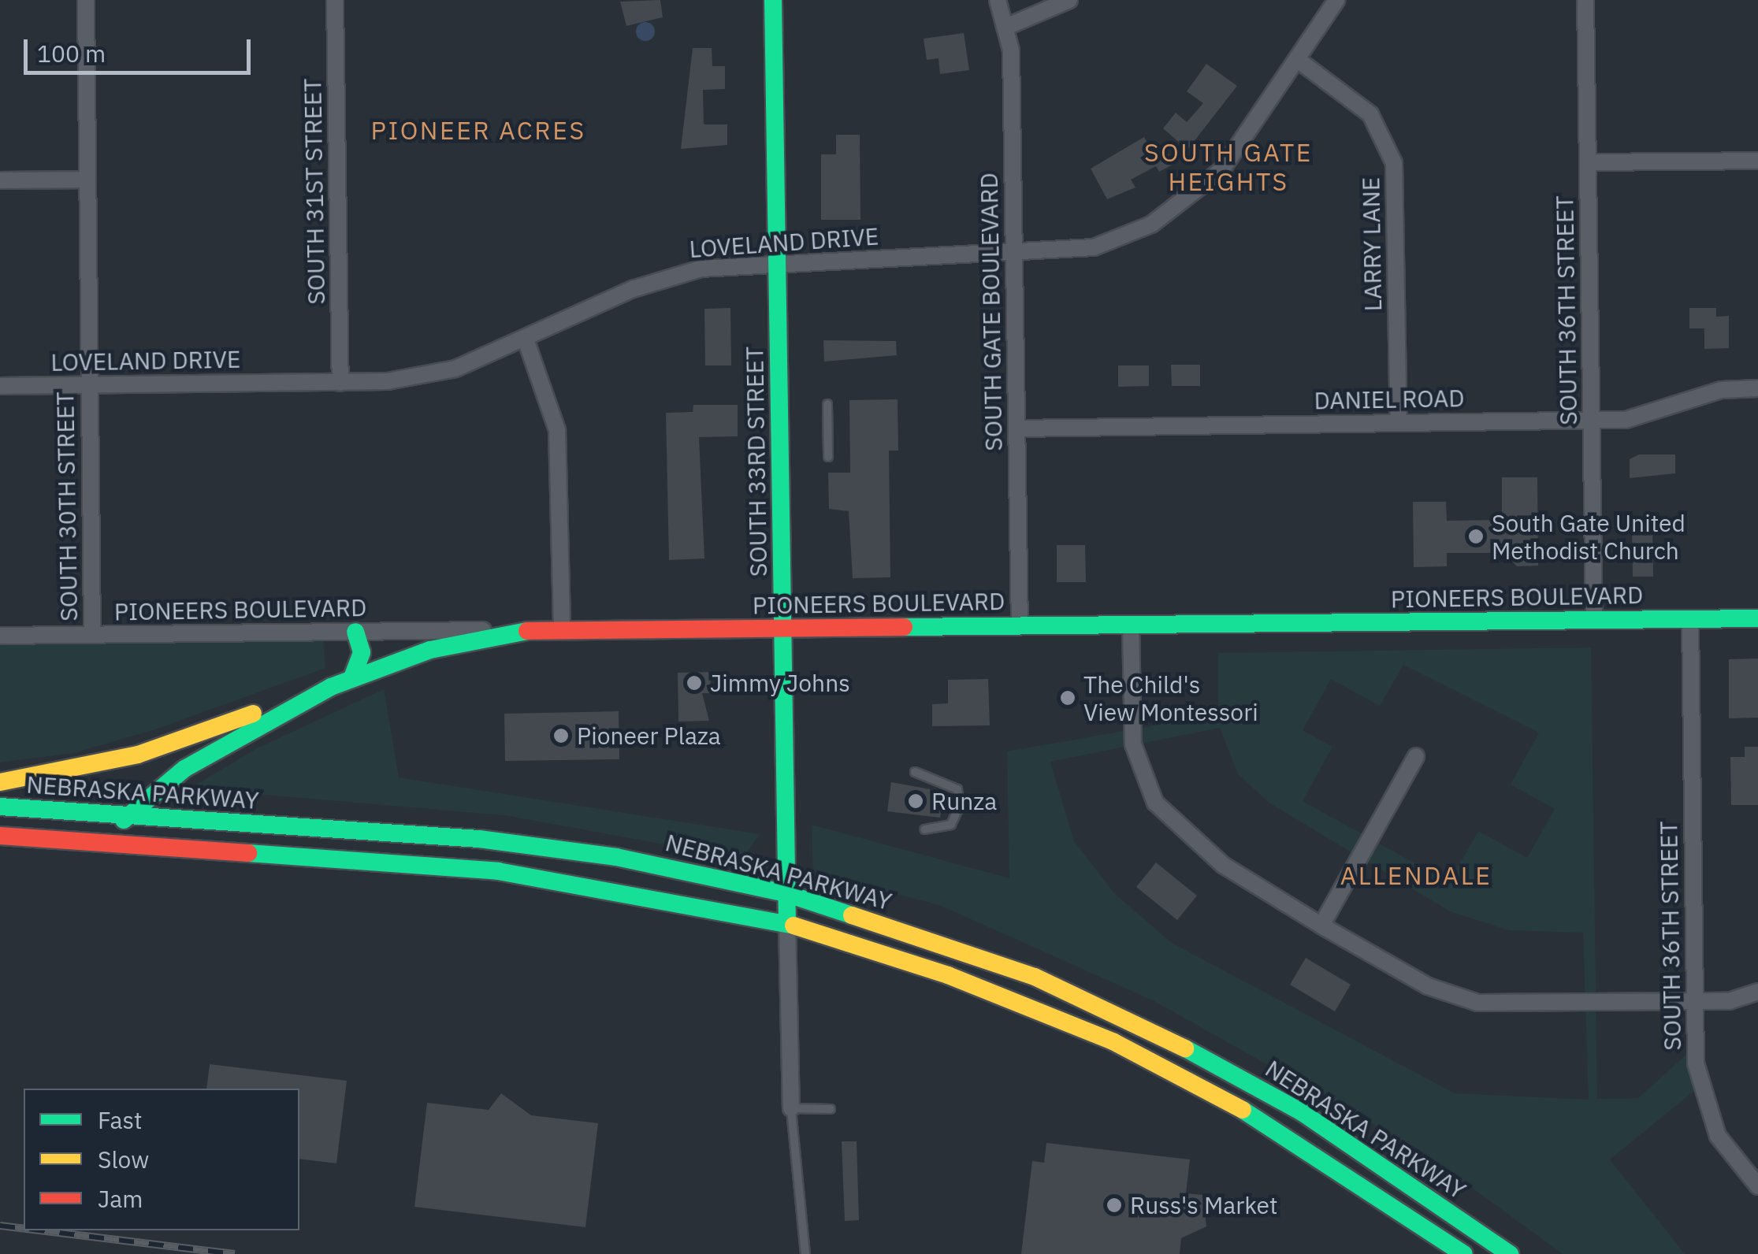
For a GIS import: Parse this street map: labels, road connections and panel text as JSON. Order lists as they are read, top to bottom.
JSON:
{
  "streets": {
    "main road": ["SOUTH 33RD STREET", "PIONEERS BOULEVARD", "NEBRASKA PARKWAY"],
    "street": [
      "SOUTH 31ST STREET",
      "LOVELAND DRIVE",
      "LARRY LANE",
      "SOUTH 36TH STREET",
      "SOUTH GATE BOULEVARD",
      "DANIEL ROAD",
      "SOUTH 30TH STREET"
    ]
  },
  "crossings": [
    ["SOUTH 31ST STREET", "LOVELAND DRIVE"],
    ["LOVELAND DRIVE", "LARRY LANE"],
    ["LOVELAND DRIVE", "SOUTH GATE BOULEVARD"],
    ["LOVELAND DRIVE", "SOUTH 33RD STREET"],
    ["LOVELAND DRIVE", "SOUTH 30TH STREET"],
    ["LARRY LANE", "DANIEL ROAD"],
    ["SOUTH 36TH STREET", "DANIEL ROAD"],
    ["SOUTH 36TH STREET", "PIONEERS BOULEVARD"],
    ["SOUTH GATE BOULEVARD", "DANIEL ROAD"],
    ["SOUTH GATE BOULEVARD", "PIONEERS BOULEVARD"],
    ["SOUTH 33RD STREET", "PIONEERS BOULEVARD"],
    ["SOUTH 33RD STREET", "NEBRASKA PARKWAY"],
    ["SOUTH 30TH STREET", "PIONEERS BOULEVARD"]
  ],
  "districts": ["PIONEER ACRES", "SOUTH GATE HEIGHTS", "ALLENDALE"],
  "places": [
    "South Gate United Methodist Church",
    "Jimmy Johns",
    "The Child's View Montessori",
    "Pioneer Plaza",
    "Runza",
    "Russ's Market"
  ],
  "legend": ["Fast", "Slow", "Jam"],
  "scale_bar": "100 m"
}
